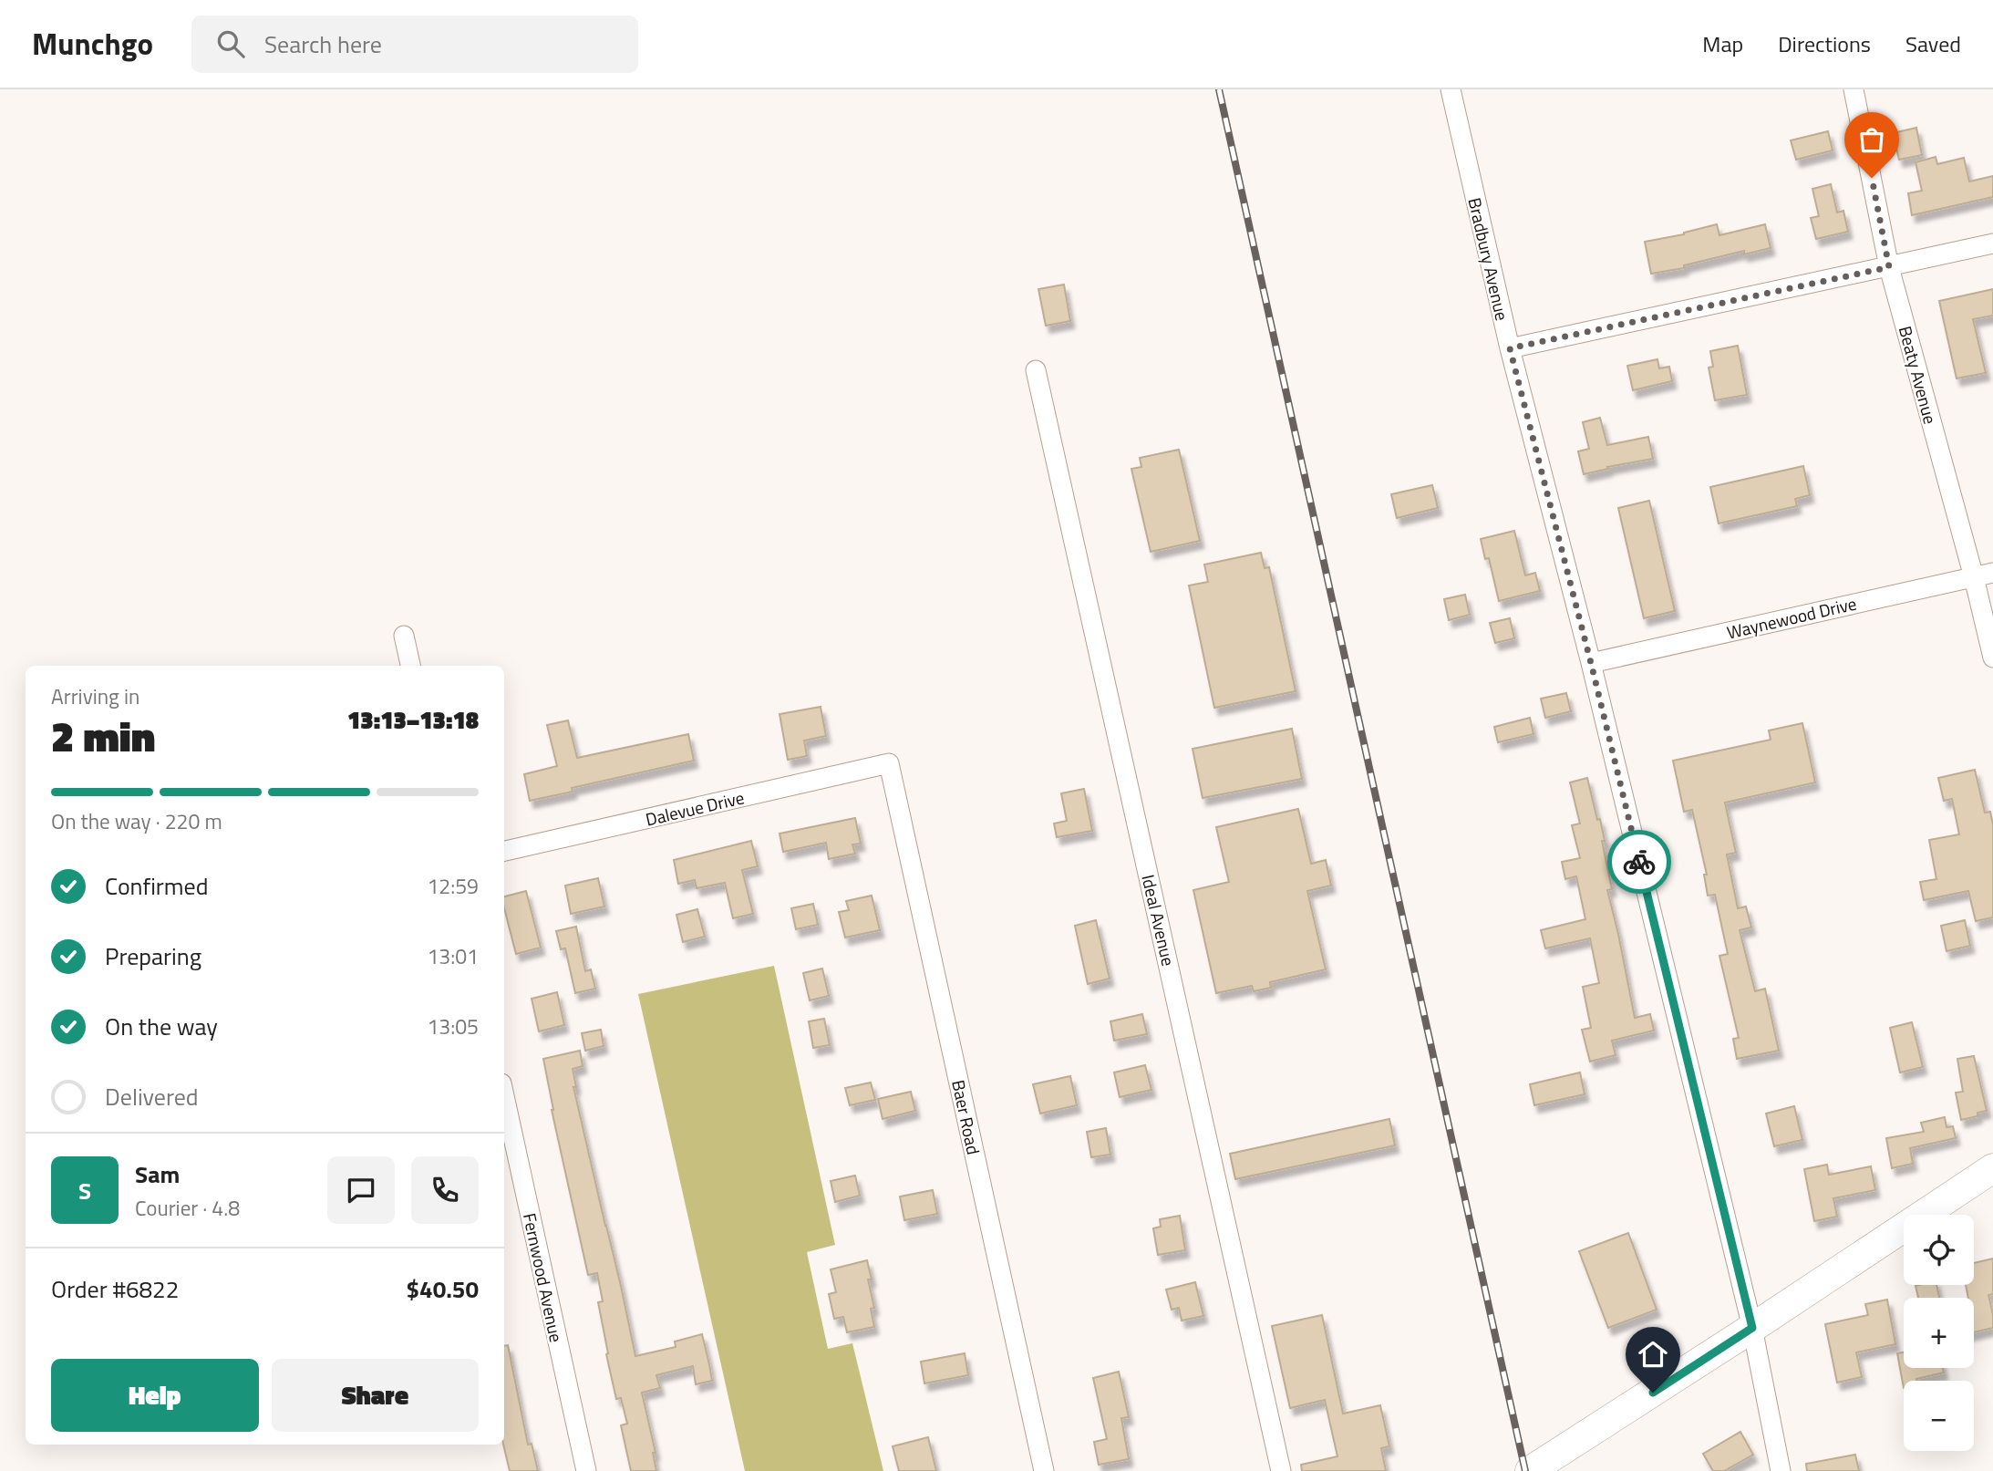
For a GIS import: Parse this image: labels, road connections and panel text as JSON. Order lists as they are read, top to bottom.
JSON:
{
  "streets": {
    "street": [
      "Bradbury Avenue",
      "Beaty Avenue",
      "Waynewood Drive",
      "Dalevue Drive",
      "Ideal Avenue",
      "Baer Road",
      "Fernwood Avenue"
    ]
  },
  "crossings": [
    ["Bradbury Avenue", "Waynewood Drive"],
    ["Beaty Avenue", "Waynewood Drive"],
    ["Dalevue Drive", "Baer Road"]
  ],
  "page": {
    "header": "Munchgo",
    "search": "Search here",
    "nav": ["Map", "Directions", "Saved"],
    "heading": ["2 min", "Arriving in", "13:13–13:18"],
    "panel": [
      "Sam",
      "Courier · 4.8",
      "Order #6822",
      "$40.50"
    ],
    "bar": "On the way · 220 m",
    "list": [
      ["Confirmed", "12:59"],
      ["Preparing", "13:01"],
      ["On the way", "13:05"],
      "Delivered"
    ],
    "round": "S",
    "map_buttons": ["+", "−"],
    "buttons": ["Help", "Share"]
  }
}
